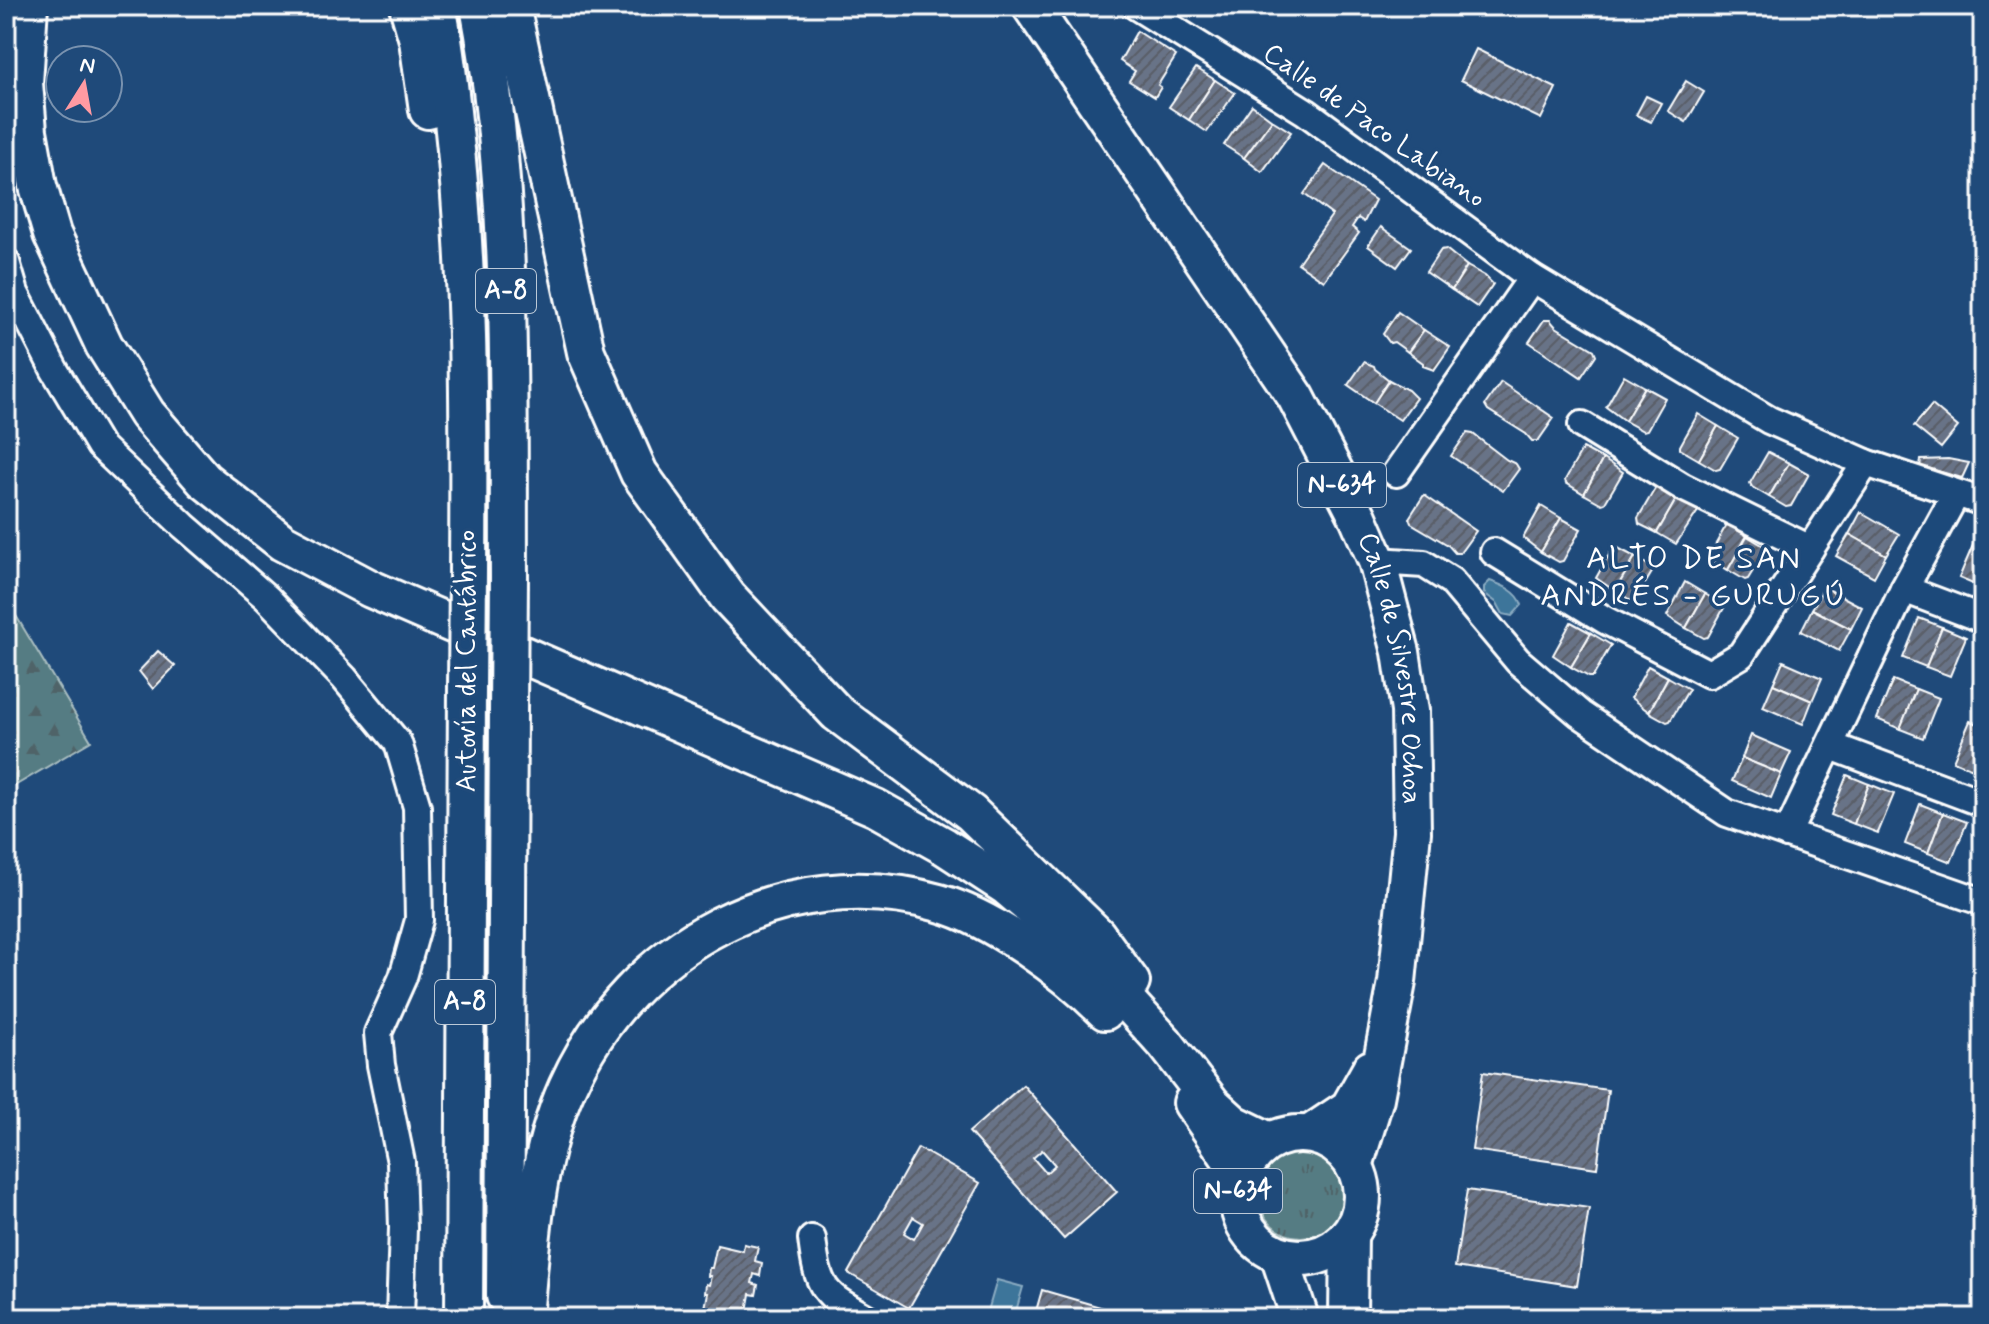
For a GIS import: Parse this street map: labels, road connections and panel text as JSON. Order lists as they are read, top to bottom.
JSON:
{
  "streets": {
    "highway": [
      "A-8",
      "N-634",
      "Autovía del Cantábrico",
      "Calle de Silvestre Ochoa"
    ],
    "street": ["Calle de Paco Labiano"]
  },
  "crossings": [
    ["N-634", "Calle de Silvestre Ochoa"]
  ],
  "districts": ["ALTO DE SAN ANDRÉS - GURUGÚ"],
  "north": "top"
}
